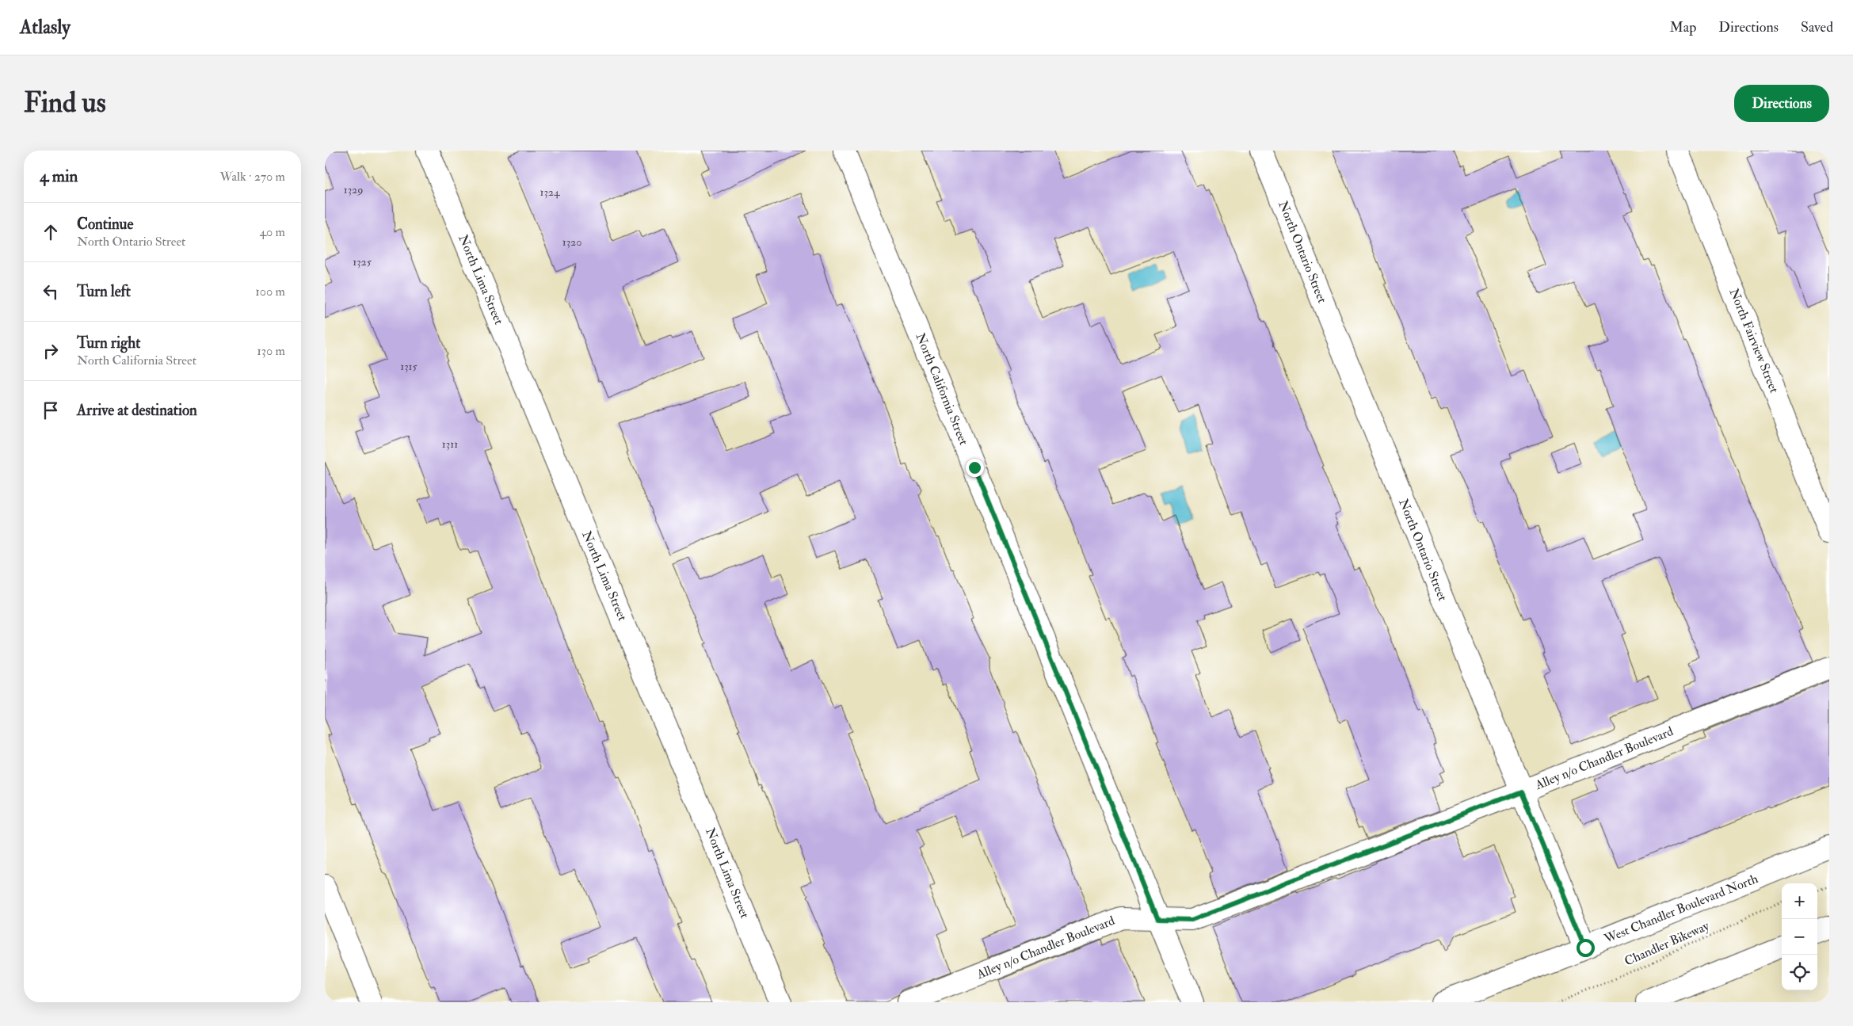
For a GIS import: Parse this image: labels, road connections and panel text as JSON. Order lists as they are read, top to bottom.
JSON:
{
  "streets": {
    "street": [
      "North Ontario Street",
      "North Lima Street",
      "North Fairview Street",
      "North California Street",
      "Alley n/o Chandler Boulevard",
      "West Chandler Boulevard North"
    ],
    "path": ["Chandler Bikeway"]
  },
  "crossings": [
    ["North Ontario Street", "Alley n/o Chandler Boulevard"],
    ["North Ontario Street", "West Chandler Boulevard North"],
    ["North California Street", "Alley n/o Chandler Boulevard"]
  ],
  "house_numbers": [
    "1329",
    "1324",
    "1320",
    "1325",
    "1315",
    "1311"
  ],
  "page": {
    "header": "Atlasly",
    "nav": ["Map", "Directions", "Saved"],
    "buttons": "Directions",
    "title": "Find us",
    "heading": ["4 min", "Walk · 270 m"],
    "list": [
      ["Continue", "North Ontario Street", "40 m"],
      ["Turn left", "100 m"],
      ["Turn right", "North California Street", "130 m"],
      "Arrive at destination"
    ],
    "map_buttons": ["+", "−"]
  }
}
